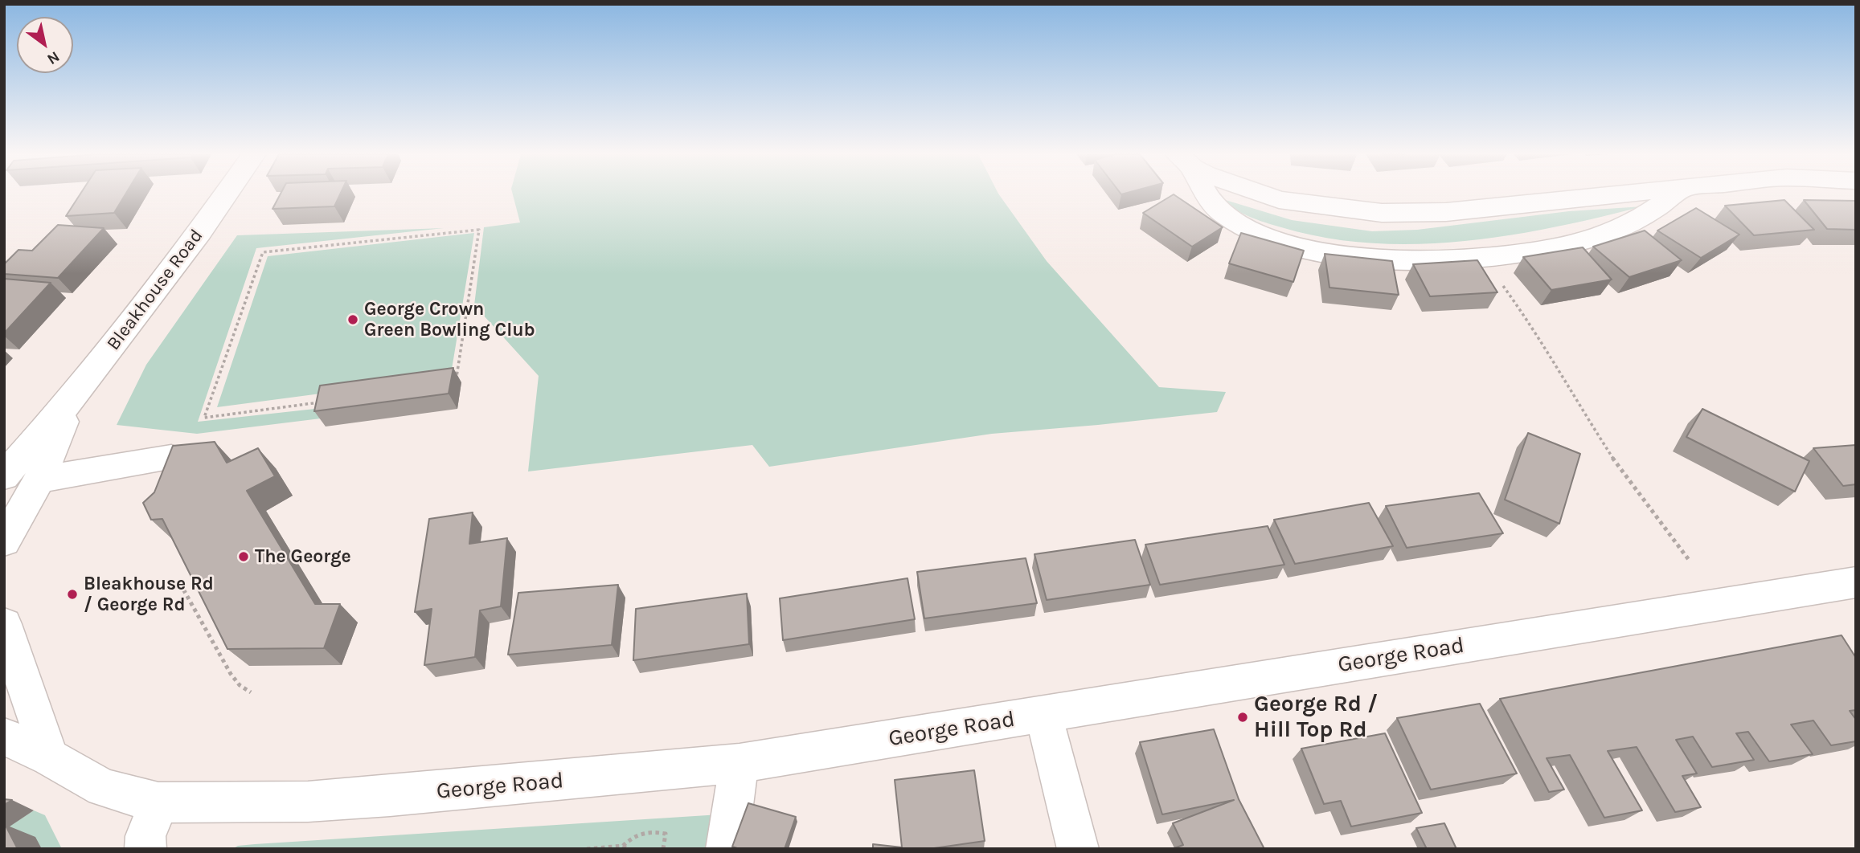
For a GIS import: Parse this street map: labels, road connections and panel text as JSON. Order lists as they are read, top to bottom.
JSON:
{
  "streets": {
    "street": ["Bleakhouse Road", "George Road"]
  },
  "places": [
    "George Crown Green Bowling Club",
    "The George",
    "Bleakhouse Rd / George Rd",
    "George Rd / Hill Top Rd"
  ],
  "north": "bottom right"
}
